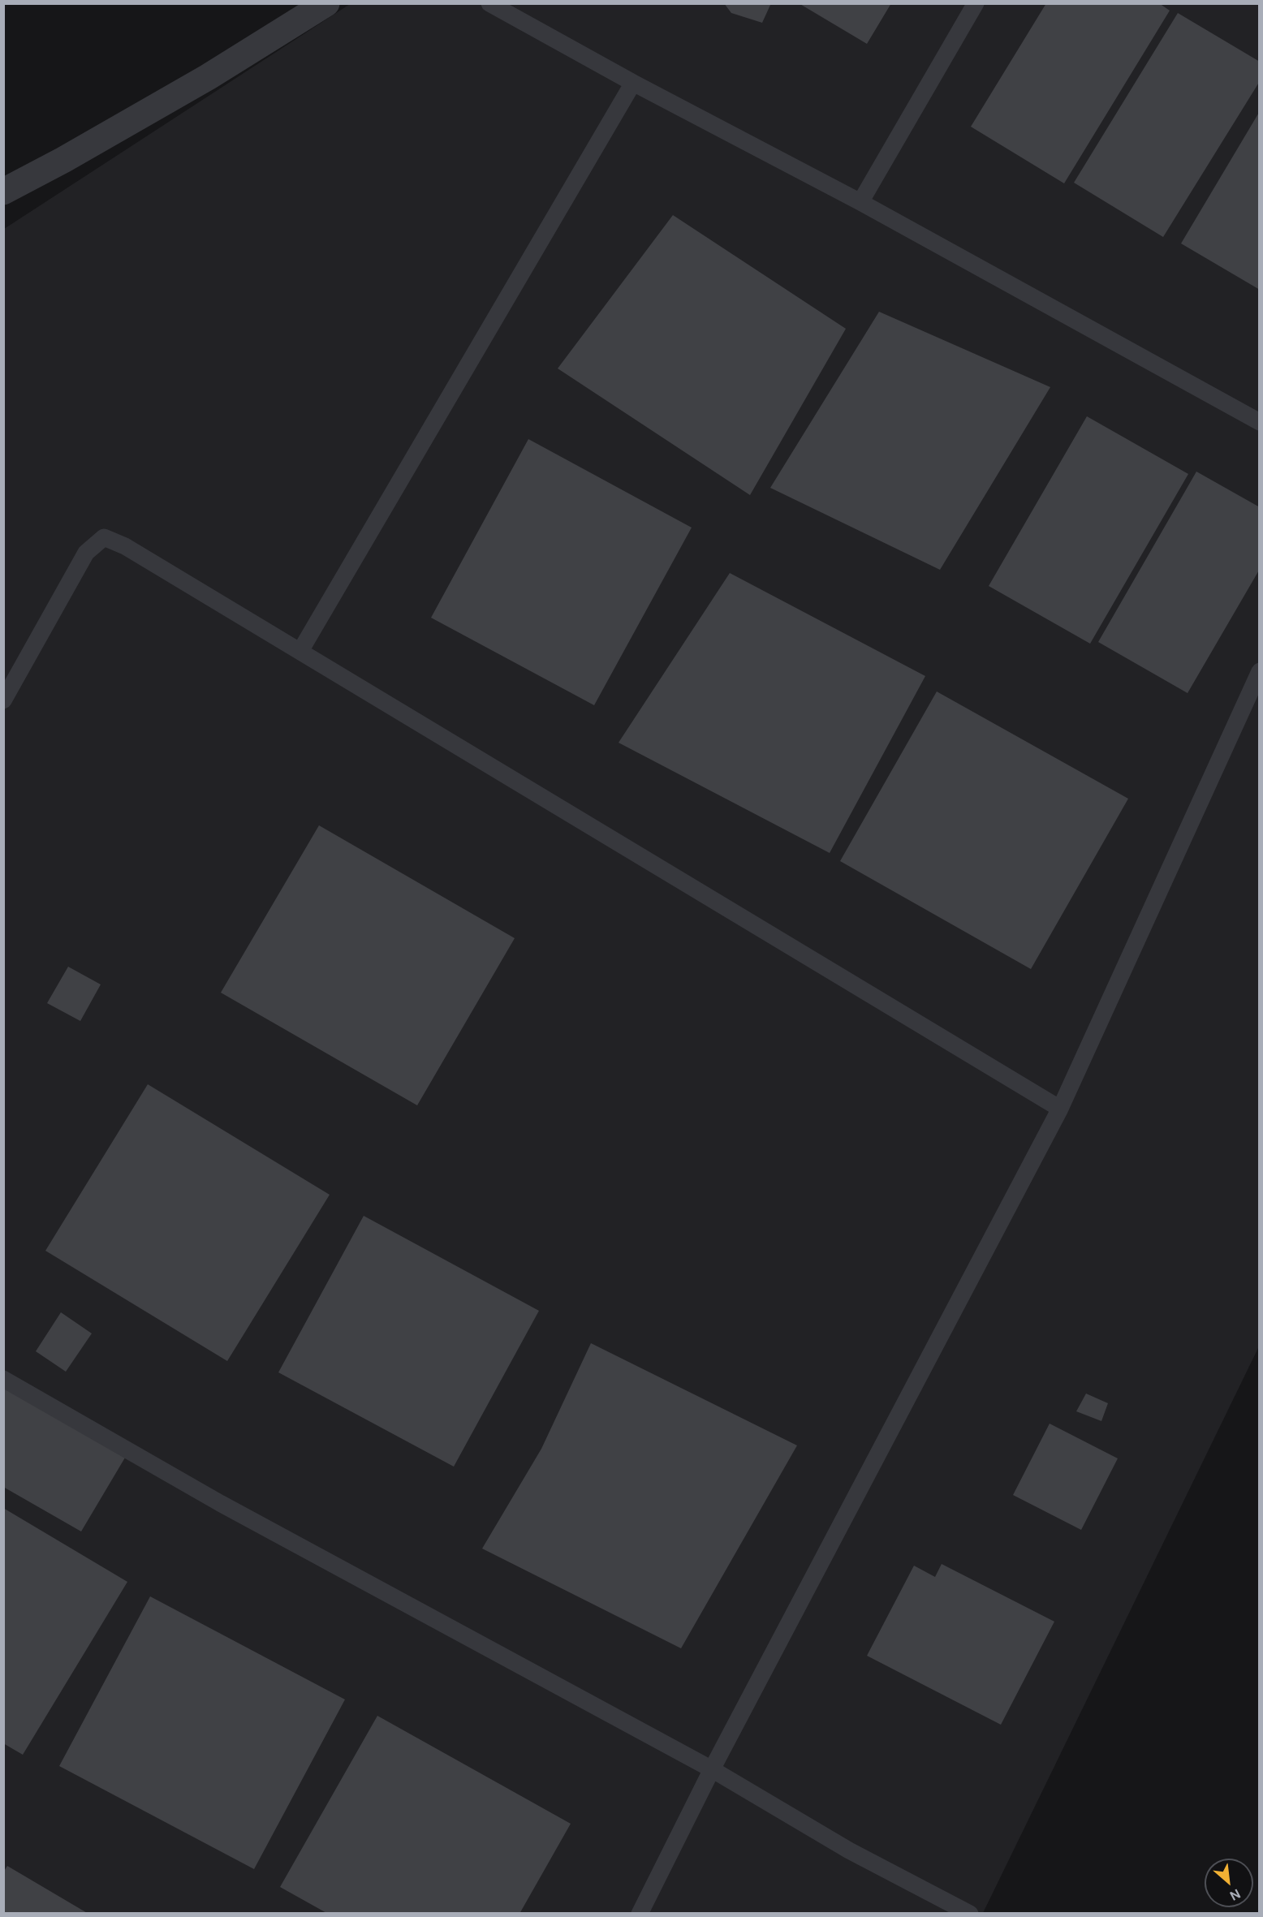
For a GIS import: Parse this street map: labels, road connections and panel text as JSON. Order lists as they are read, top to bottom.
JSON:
{
  "north": "bottom right"
}
